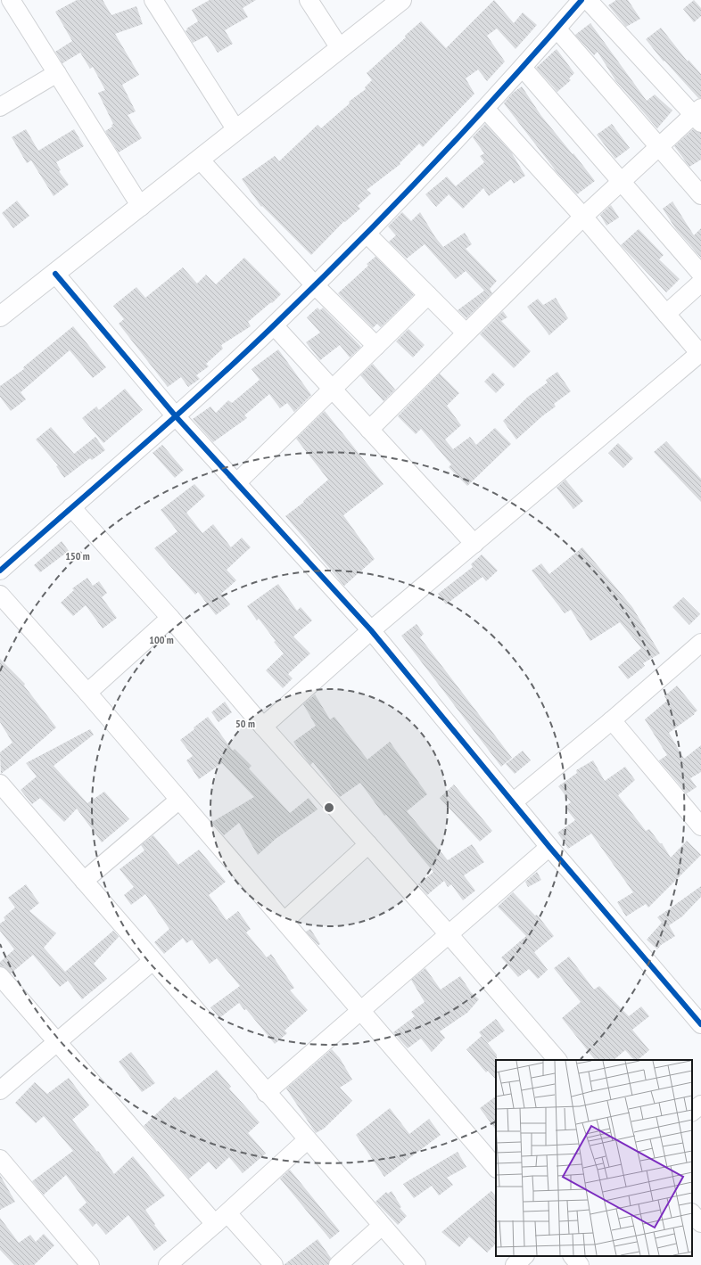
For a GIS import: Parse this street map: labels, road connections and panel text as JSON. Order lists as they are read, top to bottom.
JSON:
{
  "rings": ["150 m", "100 m", "50 m"]
}
